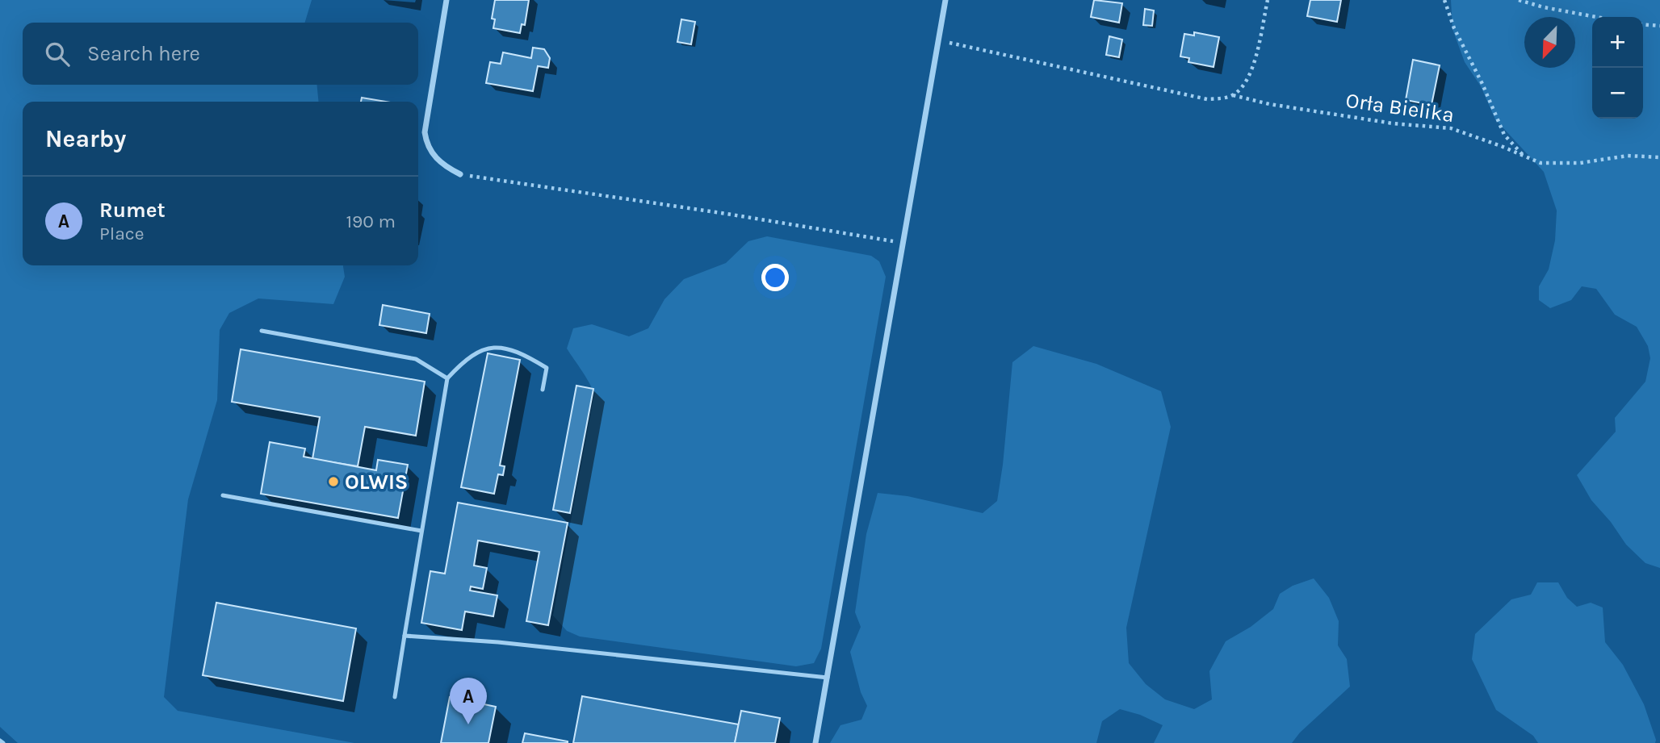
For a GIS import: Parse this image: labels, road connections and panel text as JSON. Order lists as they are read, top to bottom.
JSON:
{
  "streets": {
    "path": ["Orła Bielika"]
  },
  "places": ["OLWIS"],
  "north": "bottom left",
  "page": {
    "map_buttons": ["+", "−"],
    "search": "Search here",
    "heading": "Nearby",
    "list": [
      {
        "mark": "A",
        "name": "Rumet",
        "note": "Place",
        "value": "190 m"
      }
    ],
    "pins": "A"
  }
}
